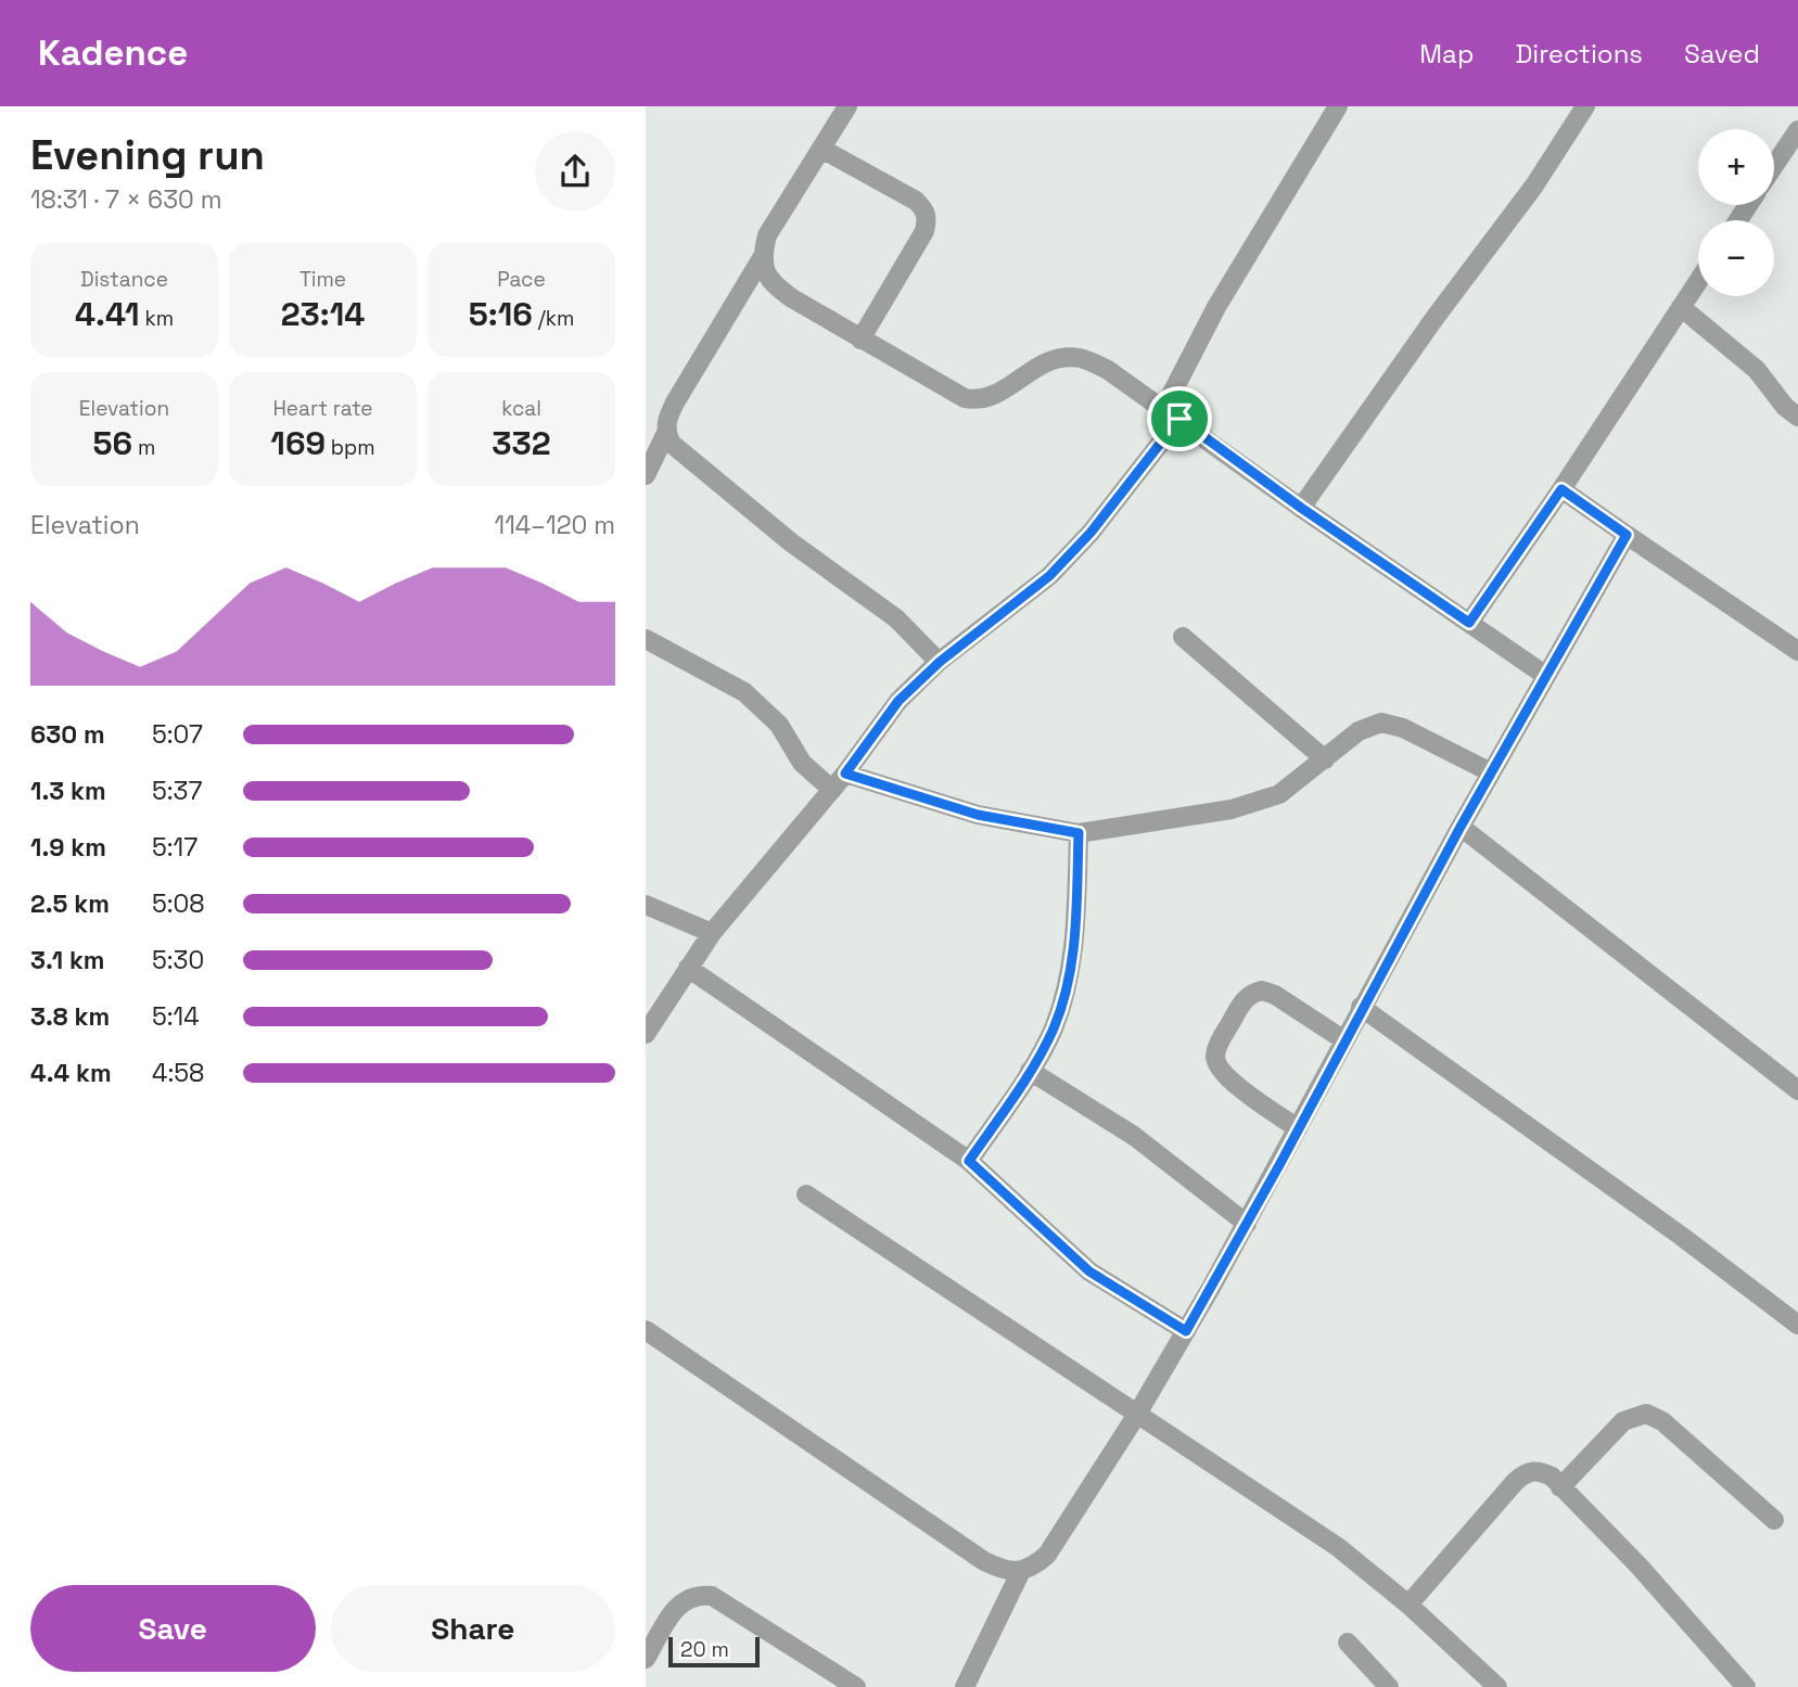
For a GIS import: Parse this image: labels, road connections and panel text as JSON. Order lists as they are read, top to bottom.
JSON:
{
  "scale_bar": "20 m",
  "page": {
    "header": "Kadence",
    "nav": ["Map", "Directions", "Saved"],
    "heading": ["Evening run", "18:31 · 7 × 630 m"],
    "map_buttons": ["+", "−"],
    "stats": [
      ["Distance", "4.41 km"],
      ["Time", "23:14"],
      ["Pace", "5:16 /km"],
      ["Elevation", "56 m"],
      ["Heart rate", "169 bpm"],
      ["kcal", "332"]
    ],
    "chart": ["Elevation", "114–120 m"],
    "list": [
      {
        "name": "630 m",
        "note": "5:07"
      },
      {
        "name": "1.3 km",
        "note": "5:37"
      },
      {
        "name": "1.9 km",
        "note": "5:17"
      },
      {
        "name": "2.5 km",
        "note": "5:08"
      },
      {
        "name": "3.1 km",
        "note": "5:30"
      },
      {
        "name": "3.8 km",
        "note": "5:14"
      },
      {
        "name": "4.4 km",
        "note": "4:58"
      }
    ],
    "buttons": ["Save", "Share"],
    "scale": "20 m"
  }
}
